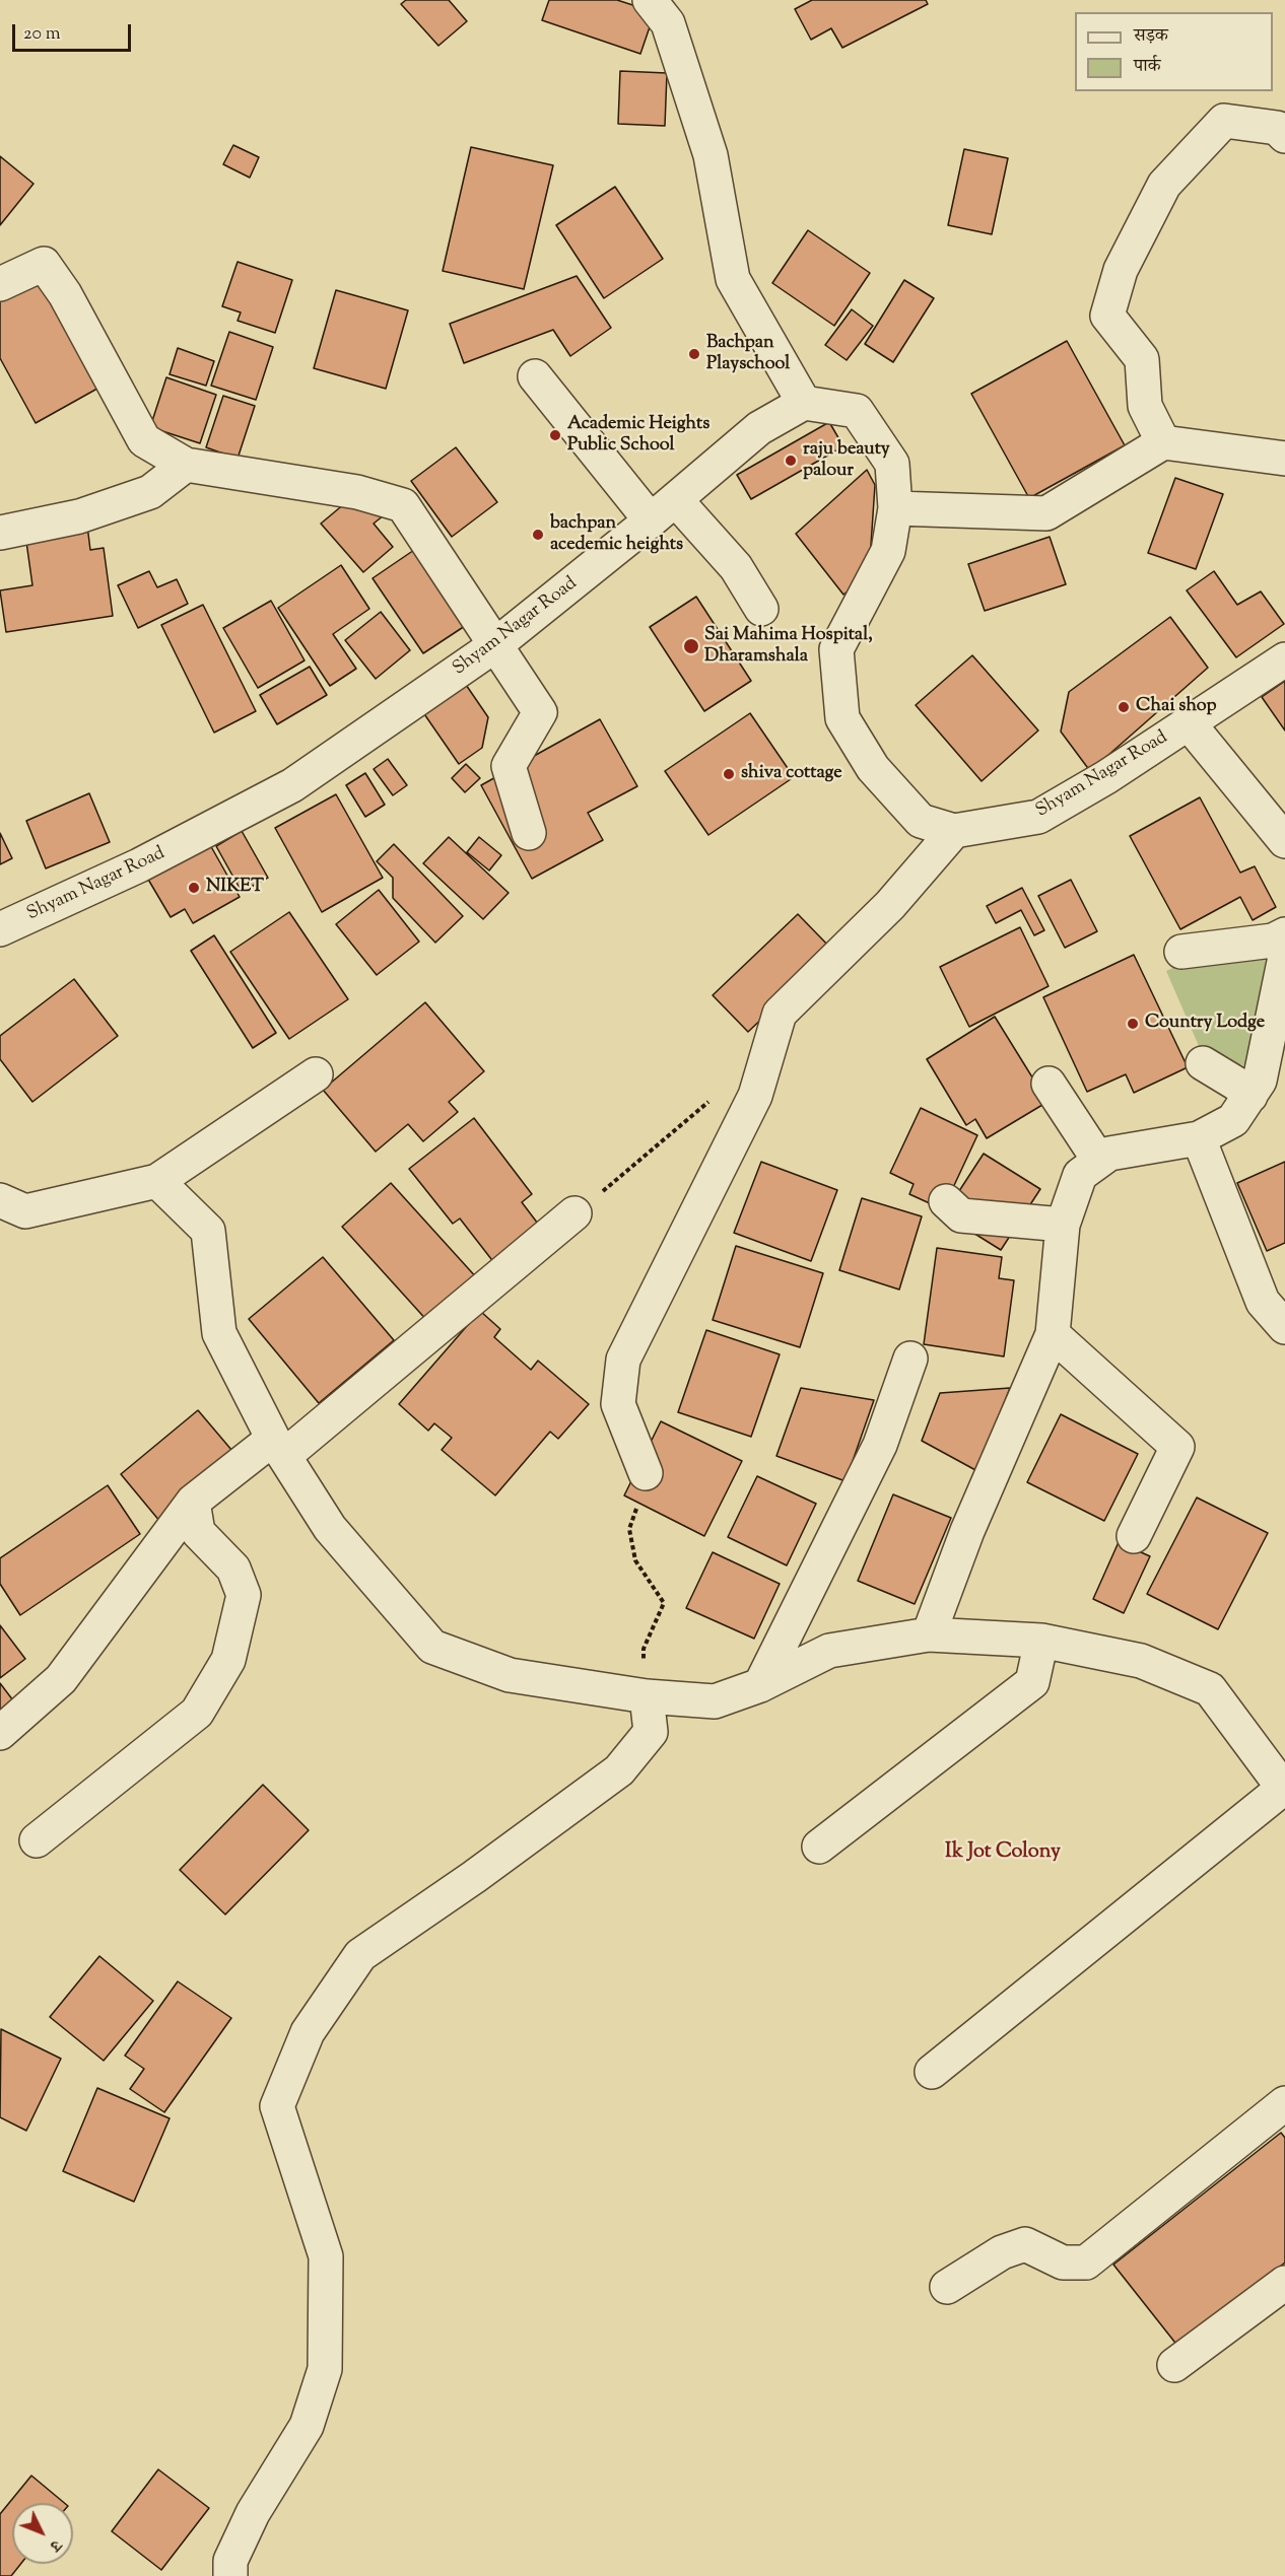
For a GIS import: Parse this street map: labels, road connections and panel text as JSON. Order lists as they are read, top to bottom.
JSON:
{
  "streets": {
    "street": ["Shyam Nagar Road"]
  },
  "districts": ["Ik Jot Colony"],
  "places": [
    "Bachpan Playschool",
    "Academic Heights Public School",
    "raju beauty palour",
    "bachpan acedemic heights",
    "Sai Mahima Hospital, Dharamshala",
    "Chai shop",
    "shiva cottage",
    "NIKET",
    "Country Lodge"
  ],
  "legend": ["सड़क", "पार्क"],
  "scale_bar": "20 m",
  "north": "bottom right"
}
